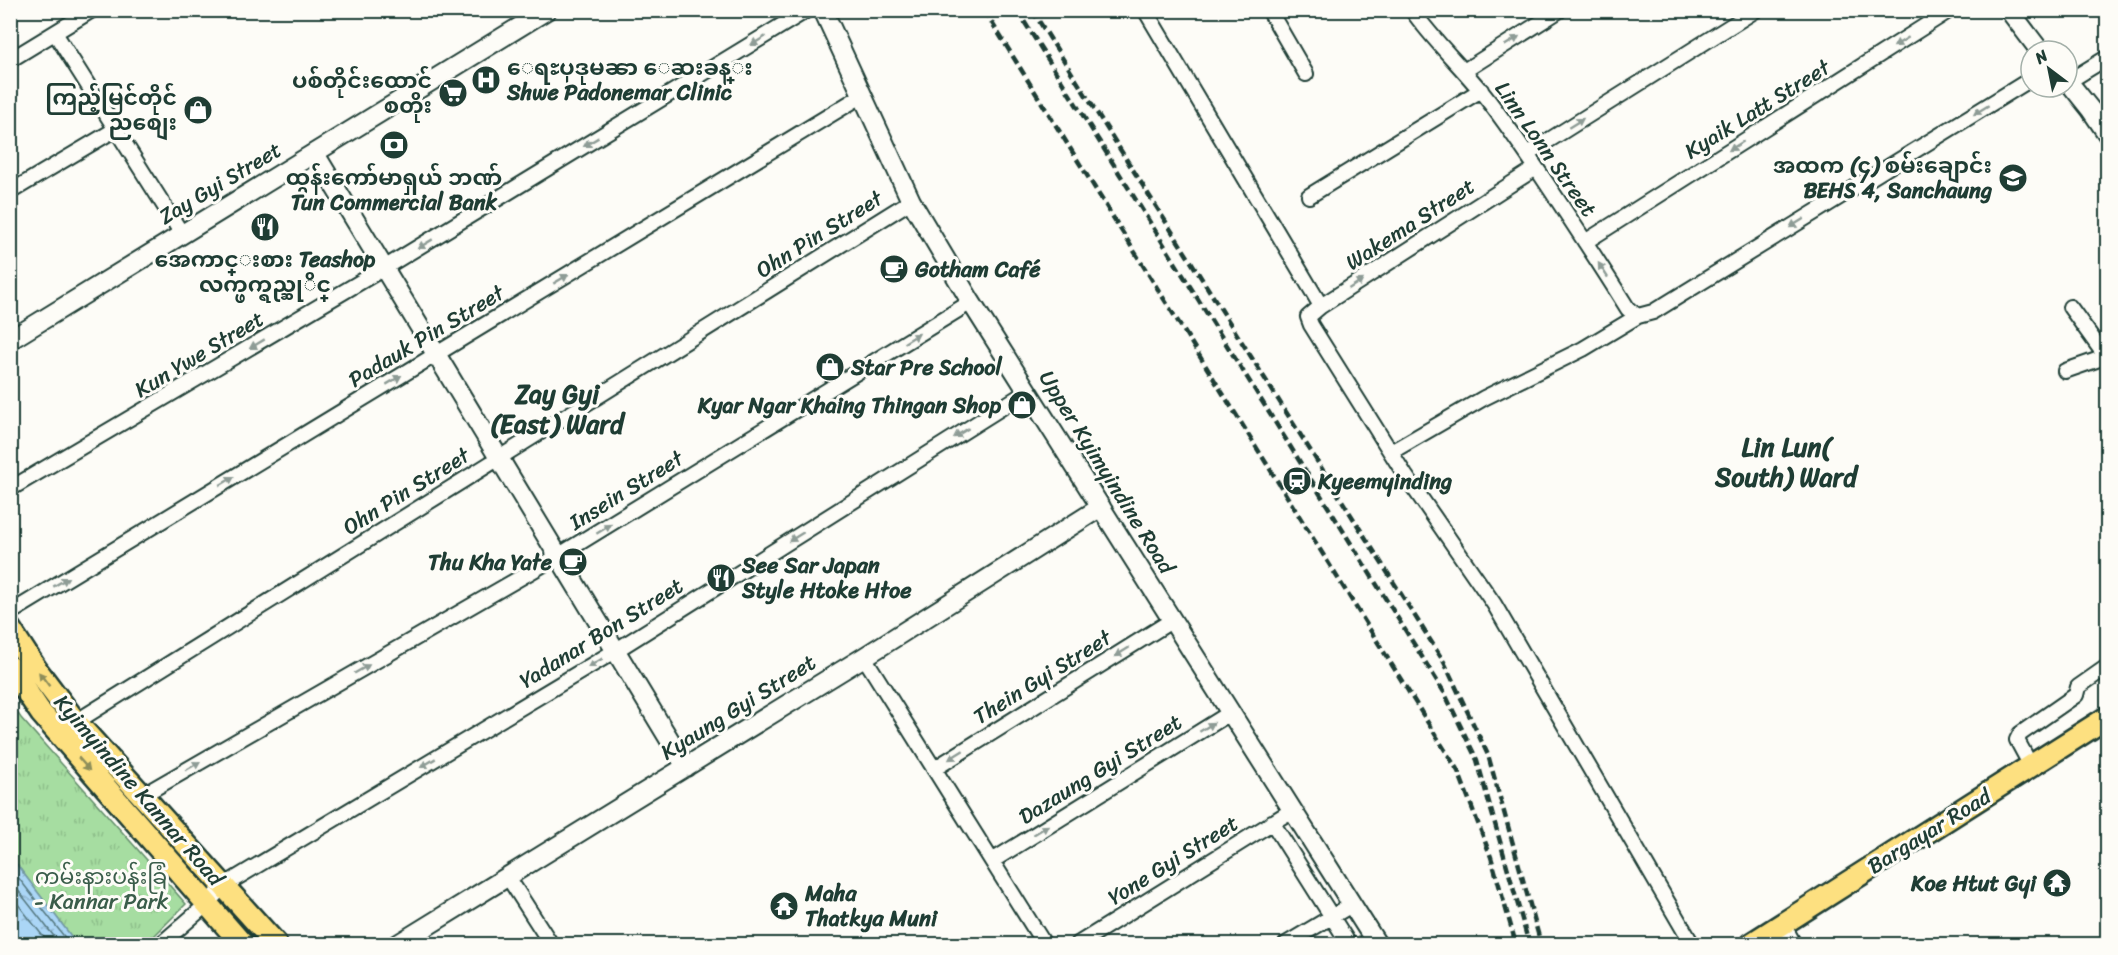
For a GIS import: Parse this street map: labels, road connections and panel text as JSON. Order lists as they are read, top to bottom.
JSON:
{
  "streets": {
    "main road": [
      "Zay Gyi Street",
      "Upper Kyimyindine Road",
      "Kyaung Gyi Street",
      "Kyimyindine Kannar Road",
      "Bargayar Road"
    ],
    "street": [
      "Kyaik Latt Street",
      "Linn Lonn Street",
      "Wakema Street",
      "Ohn Pin Street",
      "Padauk Pin Street",
      "Kun Ywe Street",
      "Insein Street",
      "Yadanar Bon Street",
      "Thein Gyi Street",
      "Dazaung Gyi Street",
      "Yone Gyi Street"
    ]
  },
  "crossings": [
    ["Kyaik Latt Street", "Linn Lonn Street"],
    ["Linn Lonn Street", "Wakema Street"],
    ["Ohn Pin Street", "Upper Kyimyindine Road"],
    ["Ohn Pin Street", "Kyimyindine Kannar Road"],
    ["Padauk Pin Street", "Upper Kyimyindine Road"],
    ["Upper Kyimyindine Road", "Insein Street"],
    ["Upper Kyimyindine Road", "Yadanar Bon Street"],
    ["Upper Kyimyindine Road", "Thein Gyi Street"],
    ["Upper Kyimyindine Road", "Kyaung Gyi Street"],
    ["Upper Kyimyindine Road", "Dazaung Gyi Street"],
    ["Upper Kyimyindine Road", "Yone Gyi Street"],
    ["Insein Street", "Kyimyindine Kannar Road"],
    ["Yadanar Bon Street", "Kyimyindine Kannar Road"]
  ],
  "one_way": [
    "Padauk Pin Street",
    "Kun Ywe Street",
    "Insein Street",
    "Yadanar Bon Street",
    "Thein Gyi Street",
    "Dazaung Gyi Street"
  ],
  "districts": ["Zay Gyi (East) Ward", "Lin Lun( South) Ward"],
  "parks": ["ကမ်းနားပန်းခြံ - Kannar Park"],
  "places": {
    "hospital": ["ေရႊပုဒုမၼာ ေဆးခန္း Shwe Padonemar Clinic"],
    "supermarket": ["ပစ်တိုင်းထောင် စတိုး"],
    "shop": ["ကြည့်မြင်တိုင် ညစျေး", "Star Pre School", "Kyar Ngar Khaing Thingan Shop"],
    "bank": ["ထွန်းကော်မာရှယ် ဘဏ် Tun Commercial Bank"],
    "school or university": ["အထက (၄) စမ်းချောင်း BEHS 4, Sanchaung"],
    "restaurant": ["အေကာင္းစား Teashop လက္ဖက္ရည္ဆုိင္", "See Sar Japan Style Htoke Htoe"],
    "cafe": ["Gotham Café", "Thu Kha Yate"],
    "station": ["Kyeemyinding"],
    "temple": ["Koe Htut Gyi", "Maha Thatkya Muni"]
  },
  "north": "top left"
}
